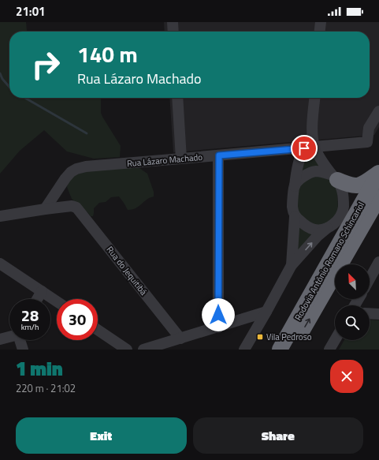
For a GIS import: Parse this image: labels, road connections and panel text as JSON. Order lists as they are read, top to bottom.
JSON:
{
  "streets": {
    "highway": ["Rodovia Antônio Romano Schincariol"],
    "street": ["Rua Lázaro Machado", "Rua do Jequitibá"]
  },
  "crossings": [
    ["Rua Lázaro Machado", "Rua do Jequitibá"]
  ],
  "places": {
    "transit": ["Vila Pedroso"]
  },
  "north": "top left",
  "page": {
    "status": "21:01",
    "turn": ["140 m", "Rua Lázaro Machado"],
    "speed": "28 km/h",
    "limit": "30",
    "heading": ["1 min", "220 m · 21:02"],
    "buttons": ["Exit", "Share"]
  }
}
